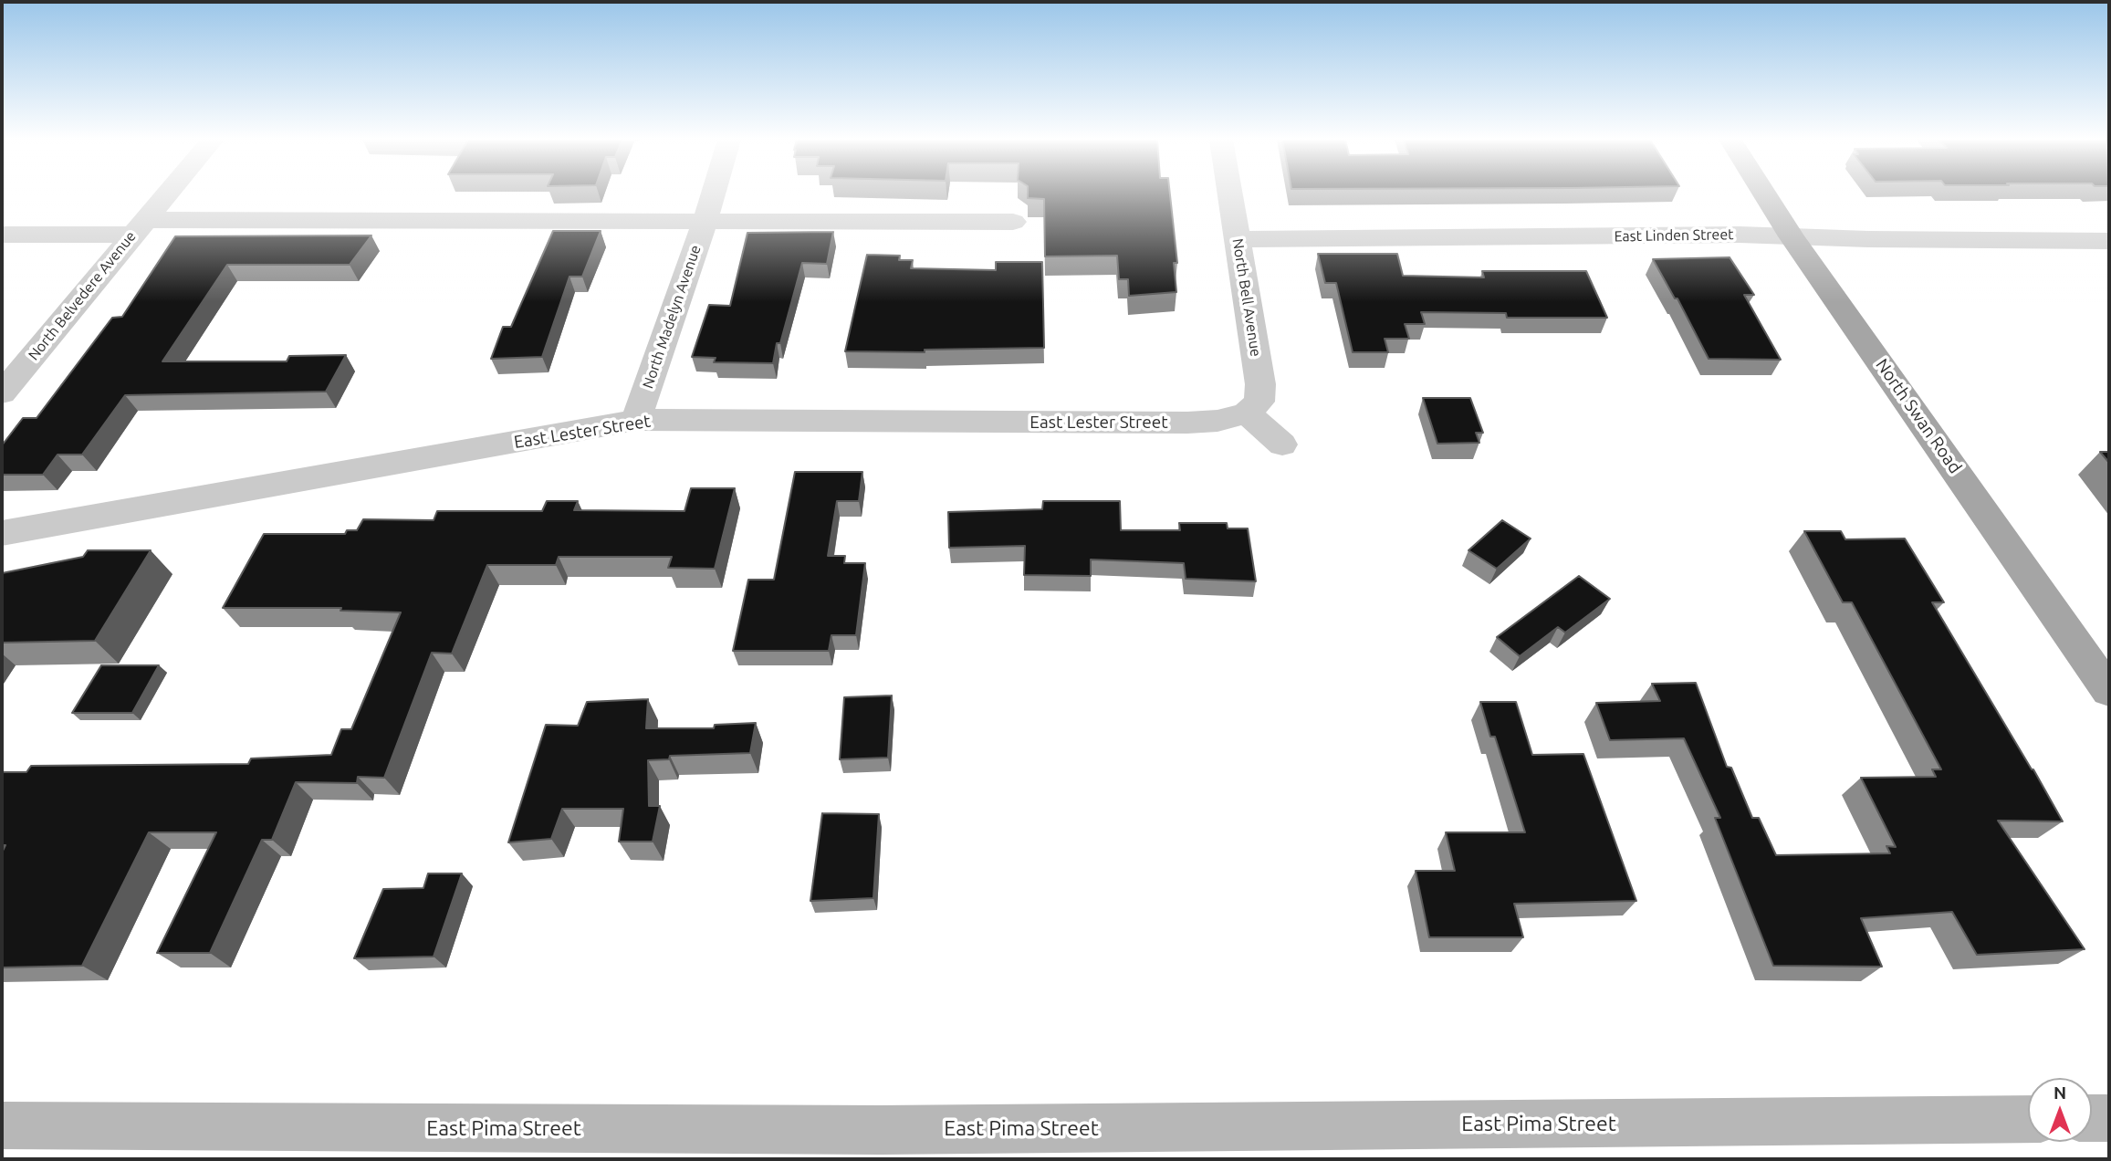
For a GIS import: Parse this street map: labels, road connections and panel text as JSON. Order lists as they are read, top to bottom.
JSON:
{
  "streets": {
    "main road": ["North Swan Road"],
    "street": [
      "East Linden Street",
      "North Belvedere Avenue",
      "North Bell Avenue",
      "North Madelyn Avenue",
      "East Lester Street",
      "East Pima Street"
    ]
  },
  "crossings": [
    ["East Linden Street", "North Bell Avenue"],
    ["East Linden Street", "North Swan Road"],
    ["North Bell Avenue", "East Lester Street"],
    ["North Madelyn Avenue", "East Lester Street"]
  ],
  "north": "top"
}
